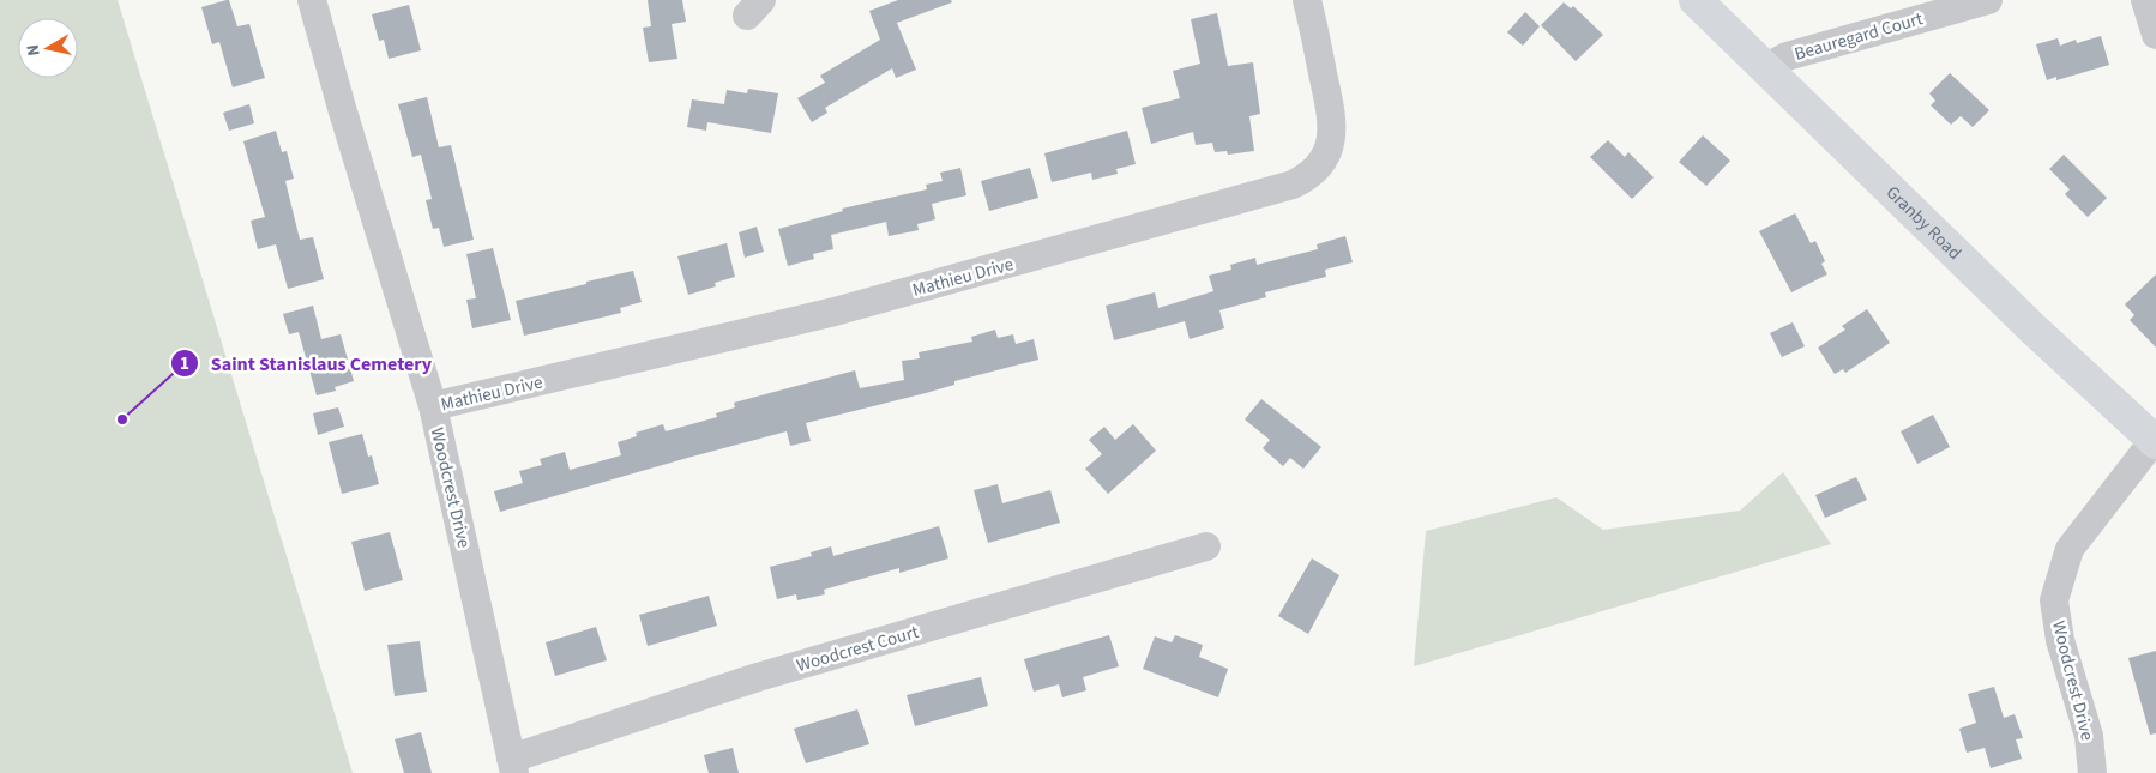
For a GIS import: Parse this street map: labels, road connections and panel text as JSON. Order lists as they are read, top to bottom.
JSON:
{
  "streets": {
    "main road": ["Granby Road"],
    "street": [
      "Beauregard Court",
      "Mathieu Drive",
      "Woodcrest Drive",
      "Woodcrest Court"
    ]
  },
  "crossings": [
    ["Beauregard Court", "Granby Road"],
    ["Granby Road", "Woodcrest Drive"],
    ["Mathieu Drive", "Woodcrest Drive"],
    ["Woodcrest Drive", "Woodcrest Court"]
  ],
  "places": ["Saint Stanislaus Cemetery"],
  "north": "left"
}
